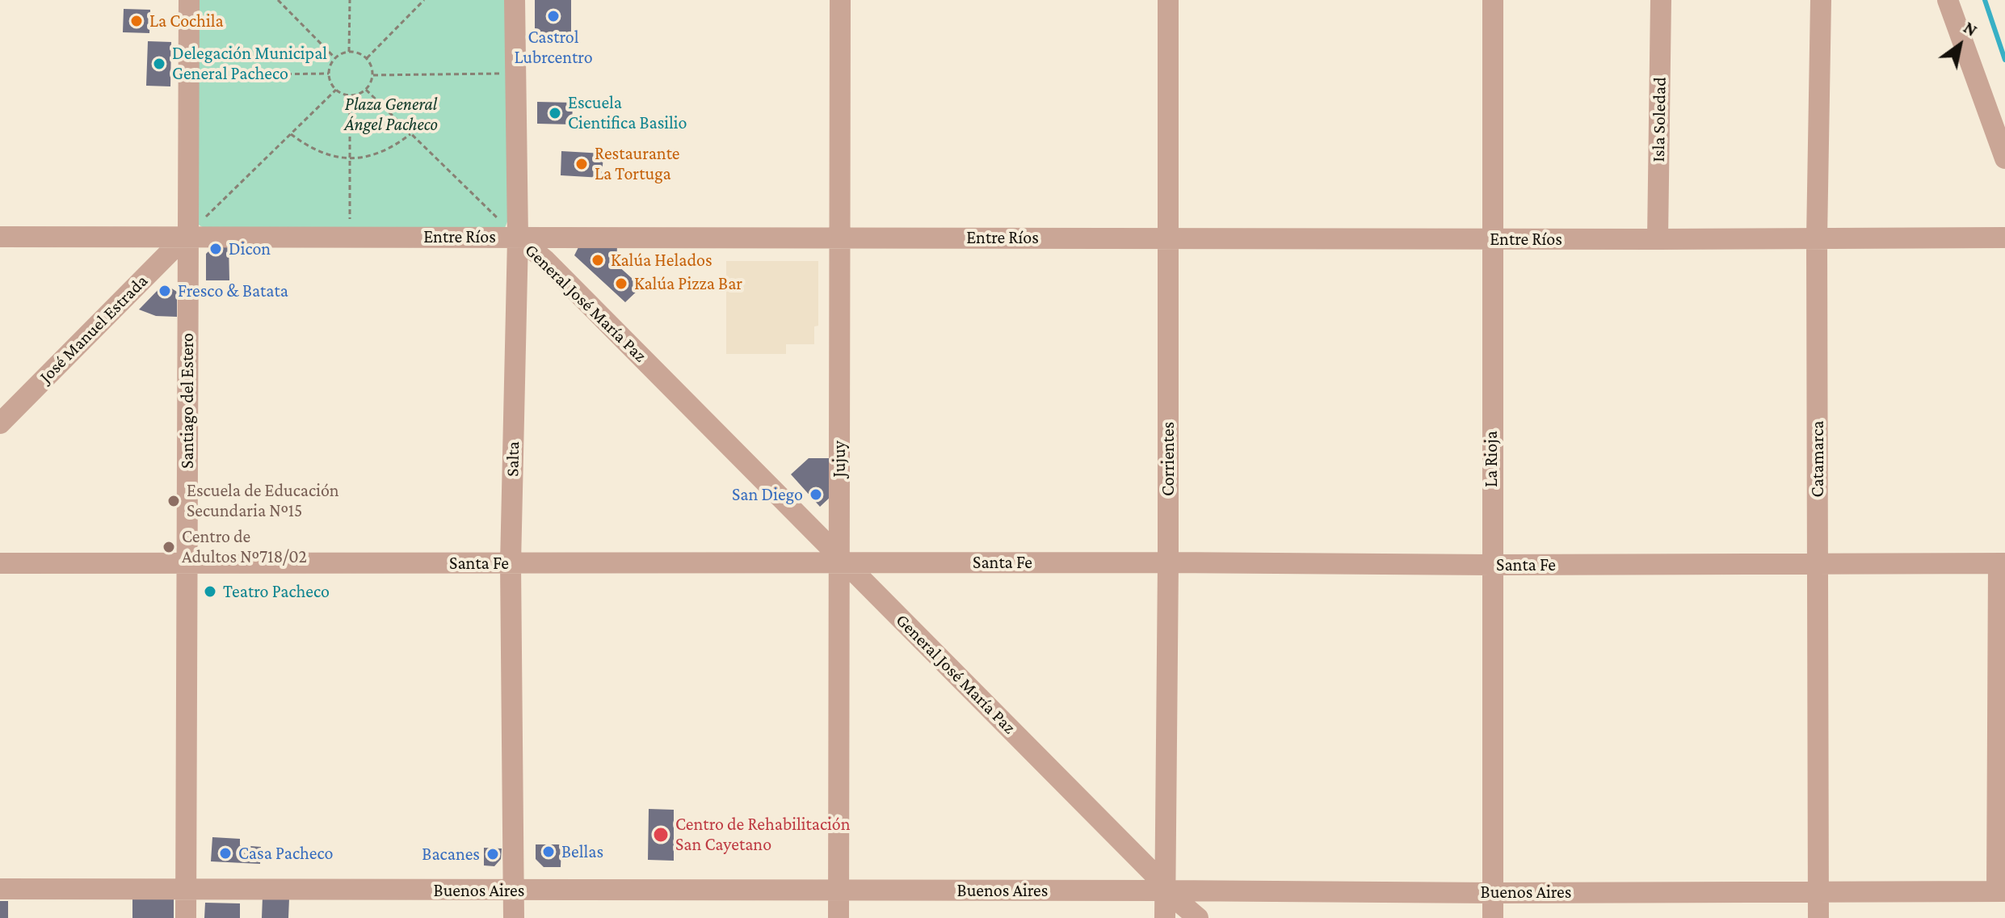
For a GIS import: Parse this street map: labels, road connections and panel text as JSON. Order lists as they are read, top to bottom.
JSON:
{
  "streets": {
    "street": [
      "Isla Soledad",
      "Entre Ríos",
      "General José María Paz",
      "José Manuel Estrada",
      "Santiago del Estero",
      "Salta",
      "Jujuy",
      "Corrientes",
      "La Rioja",
      "Catamarca",
      "Santa Fe",
      "Buenos Aires"
    ]
  },
  "crossings": [
    ["Isla Soledad", "Entre Ríos"],
    ["Entre Ríos", "General José María Paz"],
    ["Entre Ríos", "José Manuel Estrada"],
    ["Entre Ríos", "Santiago del Estero"],
    ["Entre Ríos", "Salta"],
    ["Entre Ríos", "Jujuy"],
    ["Entre Ríos", "Corrientes"],
    ["Entre Ríos", "La Rioja"],
    ["Entre Ríos", "Catamarca"],
    ["General José María Paz", "Salta"],
    ["General José María Paz", "Jujuy"],
    ["General José María Paz", "Corrientes"],
    ["General José María Paz", "Santa Fe"],
    ["General José María Paz", "Buenos Aires"],
    ["José Manuel Estrada", "Santiago del Estero"],
    ["Santiago del Estero", "Santa Fe"],
    ["Santiago del Estero", "Buenos Aires"],
    ["Salta", "Santa Fe"],
    ["Salta", "Buenos Aires"],
    ["Jujuy", "Santa Fe"],
    ["Jujuy", "Buenos Aires"],
    ["Corrientes", "Santa Fe"],
    ["Corrientes", "Buenos Aires"],
    ["La Rioja", "Santa Fe"],
    ["La Rioja", "Buenos Aires"],
    ["Catamarca", "Santa Fe"],
    ["Catamarca", "Buenos Aires"]
  ],
  "parks": ["Plaza General Ángel Pacheco"],
  "places": [
    "Castrol Lubrcentro",
    "La Cochila",
    "Delegación Municipal General Pacheco",
    "Escuela Cientifica Basilio",
    "Restaurante La Tortuga",
    "Dicon",
    "Kalúa Helados",
    "Kalúa Pizza Bar",
    "Fresco & Batata",
    "San Diego",
    "Escuela de Educación Secundaria Nº15",
    "Centro de Adultos Nº718/02",
    "Teatro Pacheco",
    "Centro de Rehabilitación San Cayetano",
    "Bellas",
    "Casa Pacheco",
    "Bacanes"
  ],
  "north": "top right"
}
